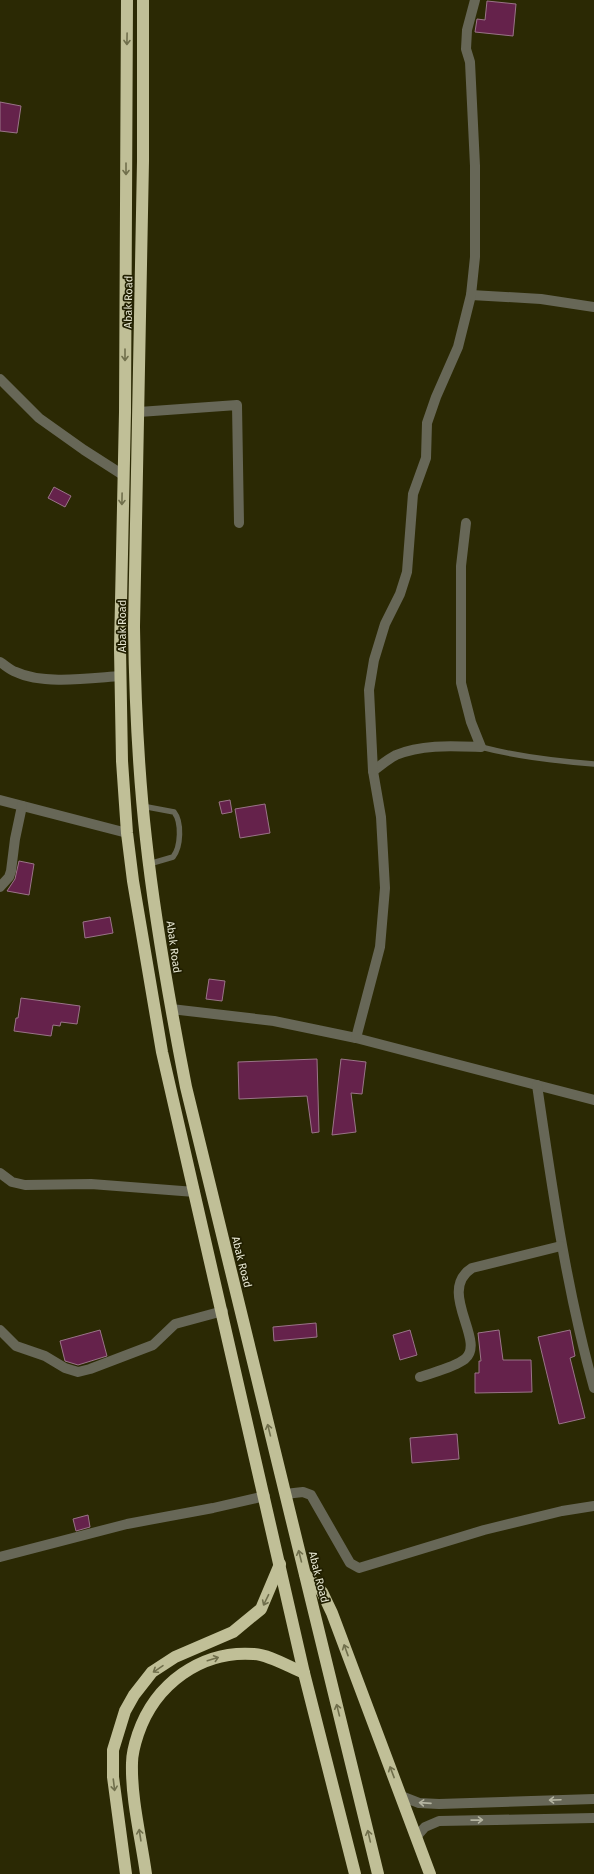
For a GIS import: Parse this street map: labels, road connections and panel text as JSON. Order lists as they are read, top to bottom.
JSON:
{
  "streets": {
    "highway": ["Abak Road"]
  }
}
